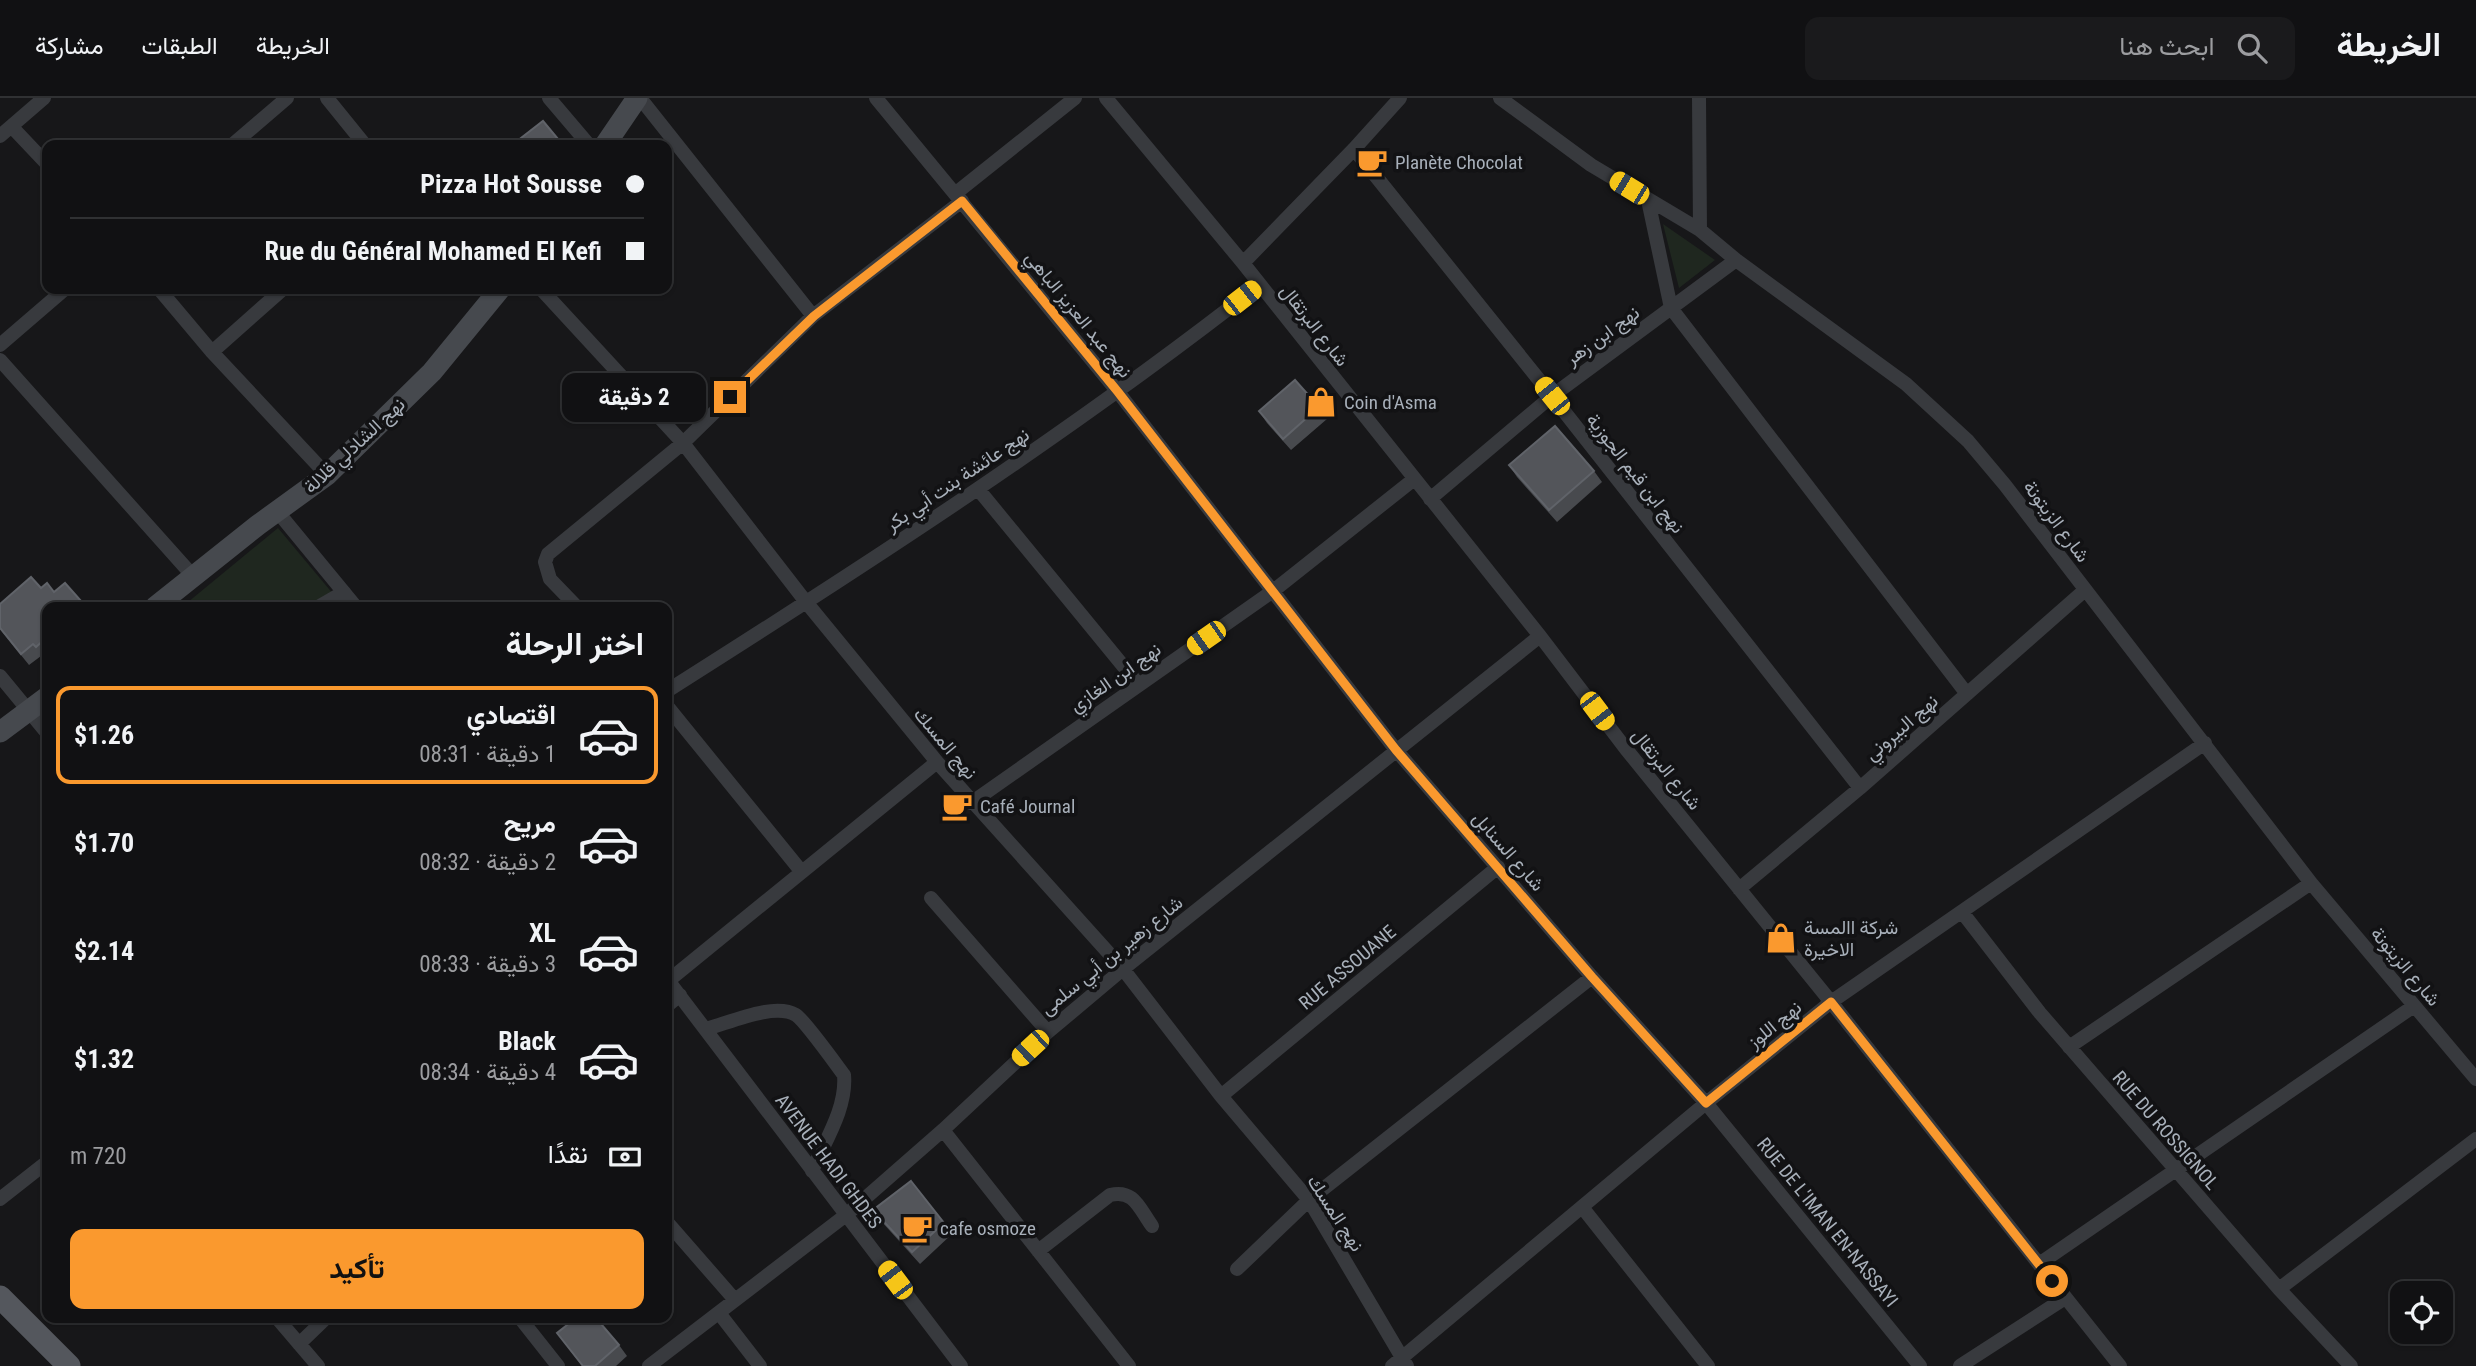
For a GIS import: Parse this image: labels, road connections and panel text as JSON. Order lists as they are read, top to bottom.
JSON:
{
  "streets": {
    "street": [
      "نهج عبد العزيز الباهي",
      "شارع البرتقال",
      "نهج ابن زهر",
      "نهج الشادلي قلالة",
      "نهج ابن قيم الجوزية",
      "نهج عائشة بنت أبي بكر",
      "شارع الزيتونة",
      "نهج ابن الغازي",
      "نهج البيروني",
      "نهج المسك",
      "شارع السنابل",
      "شارع زهير بن أبي سلمى",
      "RUE ASSOUANE",
      "نهج اللوز",
      "RUE DU ROSSIGNOL",
      "AVENUE HADI GHDES",
      "RUE DE L'IMAN EN-NASSAYI"
    ]
  },
  "crossings": [
    ["نهج عبد العزيز الباهي", "نهج عائشة بنت أبي بكر"],
    ["نهج عبد العزيز الباهي", "نهج ابن الغازي"],
    ["نهج عبد العزيز الباهي", "شارع السنابل"],
    ["نهج عبد العزيز الباهي", "شارع زهير بن أبي سلمى"],
    ["شارع البرتقال", "نهج ابن زهر"],
    ["شارع البرتقال", "نهج عائشة بنت أبي بكر"],
    ["شارع البرتقال", "نهج ابن الغازي"],
    ["شارع البرتقال", "نهج البيروني"],
    ["شارع البرتقال", "شارع زهير بن أبي سلمى"],
    ["شارع البرتقال", "نهج اللوز"],
    ["نهج ابن زهر", "نهج ابن قيم الجوزية"],
    ["نهج ابن زهر", "شارع الزيتونة"],
    ["نهج ابن قيم الجوزية", "نهج البيروني"],
    ["نهج عائشة بنت أبي بكر", "نهج المسك"],
    ["شارع الزيتونة", "نهج البيروني"],
    ["شارع الزيتونة", "نهج اللوز"],
    ["نهج ابن الغازي", "نهج المسك"],
    ["نهج المسك", "شارع زهير بن أبي سلمى"],
    ["نهج المسك", "RUE ASSOUANE"],
    ["نهج المسك", "نهج اللوز"],
    ["شارع السنابل", "شارع زهير بن أبي سلمى"],
    ["شارع السنابل", "RUE ASSOUANE"],
    ["شارع السنابل", "نهج اللوز"],
    ["شارع السنابل", "RUE DE L'IMAN EN-NASSAYI"],
    ["شارع زهير بن أبي سلمى", "AVENUE HADI GHDES"],
    ["نهج اللوز", "RUE DU ROSSIGNOL"],
    ["نهج اللوز", "RUE DE L'IMAN EN-NASSAYI"]
  ],
  "places": {
    "cafe": ["Planète Chocolat", "Café Journal", "cafe osmoze"],
    "shop": ["Coin d'Asma", "شركة االمسة الاخيرة"]
  },
  "page": {
    "header": "الخريطة",
    "search": "ابحث هنا",
    "nav": ["الخريطة", "الطبقات", "مشاركة"],
    "banner": ["Pizza Hot Sousse", "Rue du Général Mohamed El Kefi"],
    "bubble": "2 دقيقة",
    "heading": "اختر الرحلة",
    "list": [
      {
        "name": "اقتصادي",
        "note": "1 دقيقة · 08:31",
        "value": "$1.26"
      },
      {
        "name": "مريح",
        "note": "2 دقيقة · 08:32",
        "value": "$1.70"
      },
      {
        "name": "XL",
        "note": "3 دقيقة · 08:33",
        "value": "$2.14"
      },
      {
        "name": "Black",
        "note": "4 دقيقة · 08:34",
        "value": "$1.32"
      }
    ],
    "pay": ["نقدًا", "720 m"],
    "buttons": "تأكيد"
  }
}
